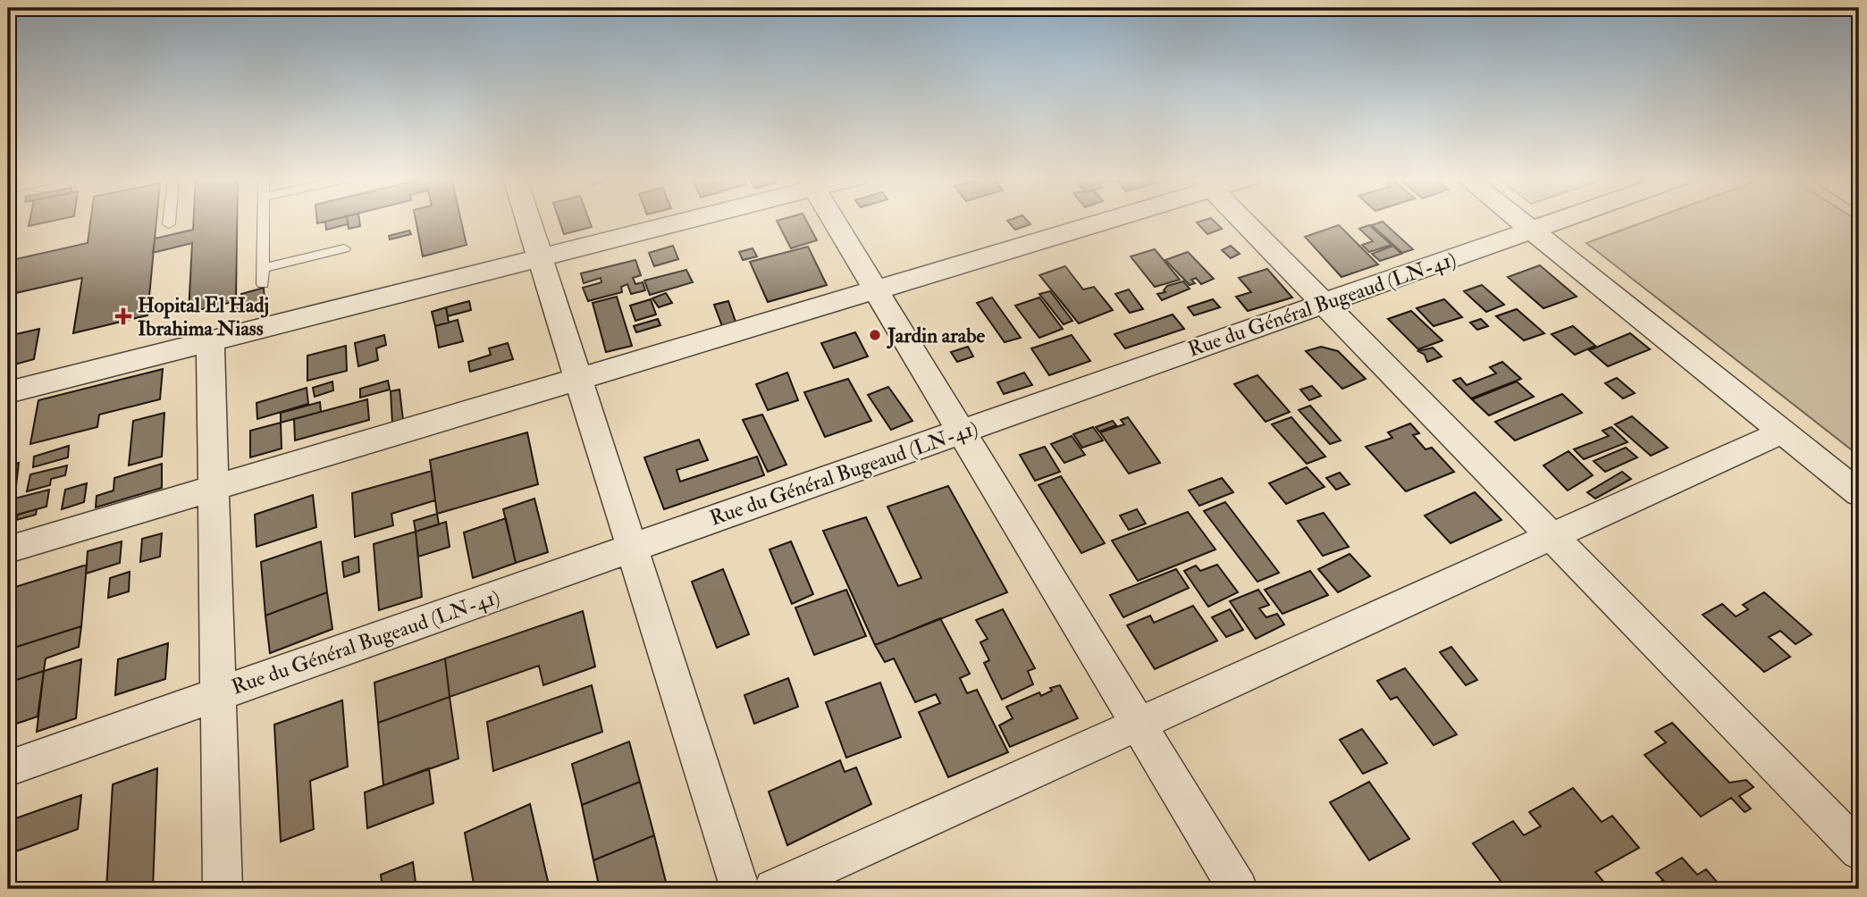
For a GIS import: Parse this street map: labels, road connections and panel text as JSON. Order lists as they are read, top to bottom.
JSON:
{
  "streets": {
    "street": ["Rue du Général Bugeaud (LN-41)"]
  },
  "places": {
    "health": ["Hopital El Hadj Ibrahima Niass"],
    "other": ["Jardin arabe"]
  }
}
